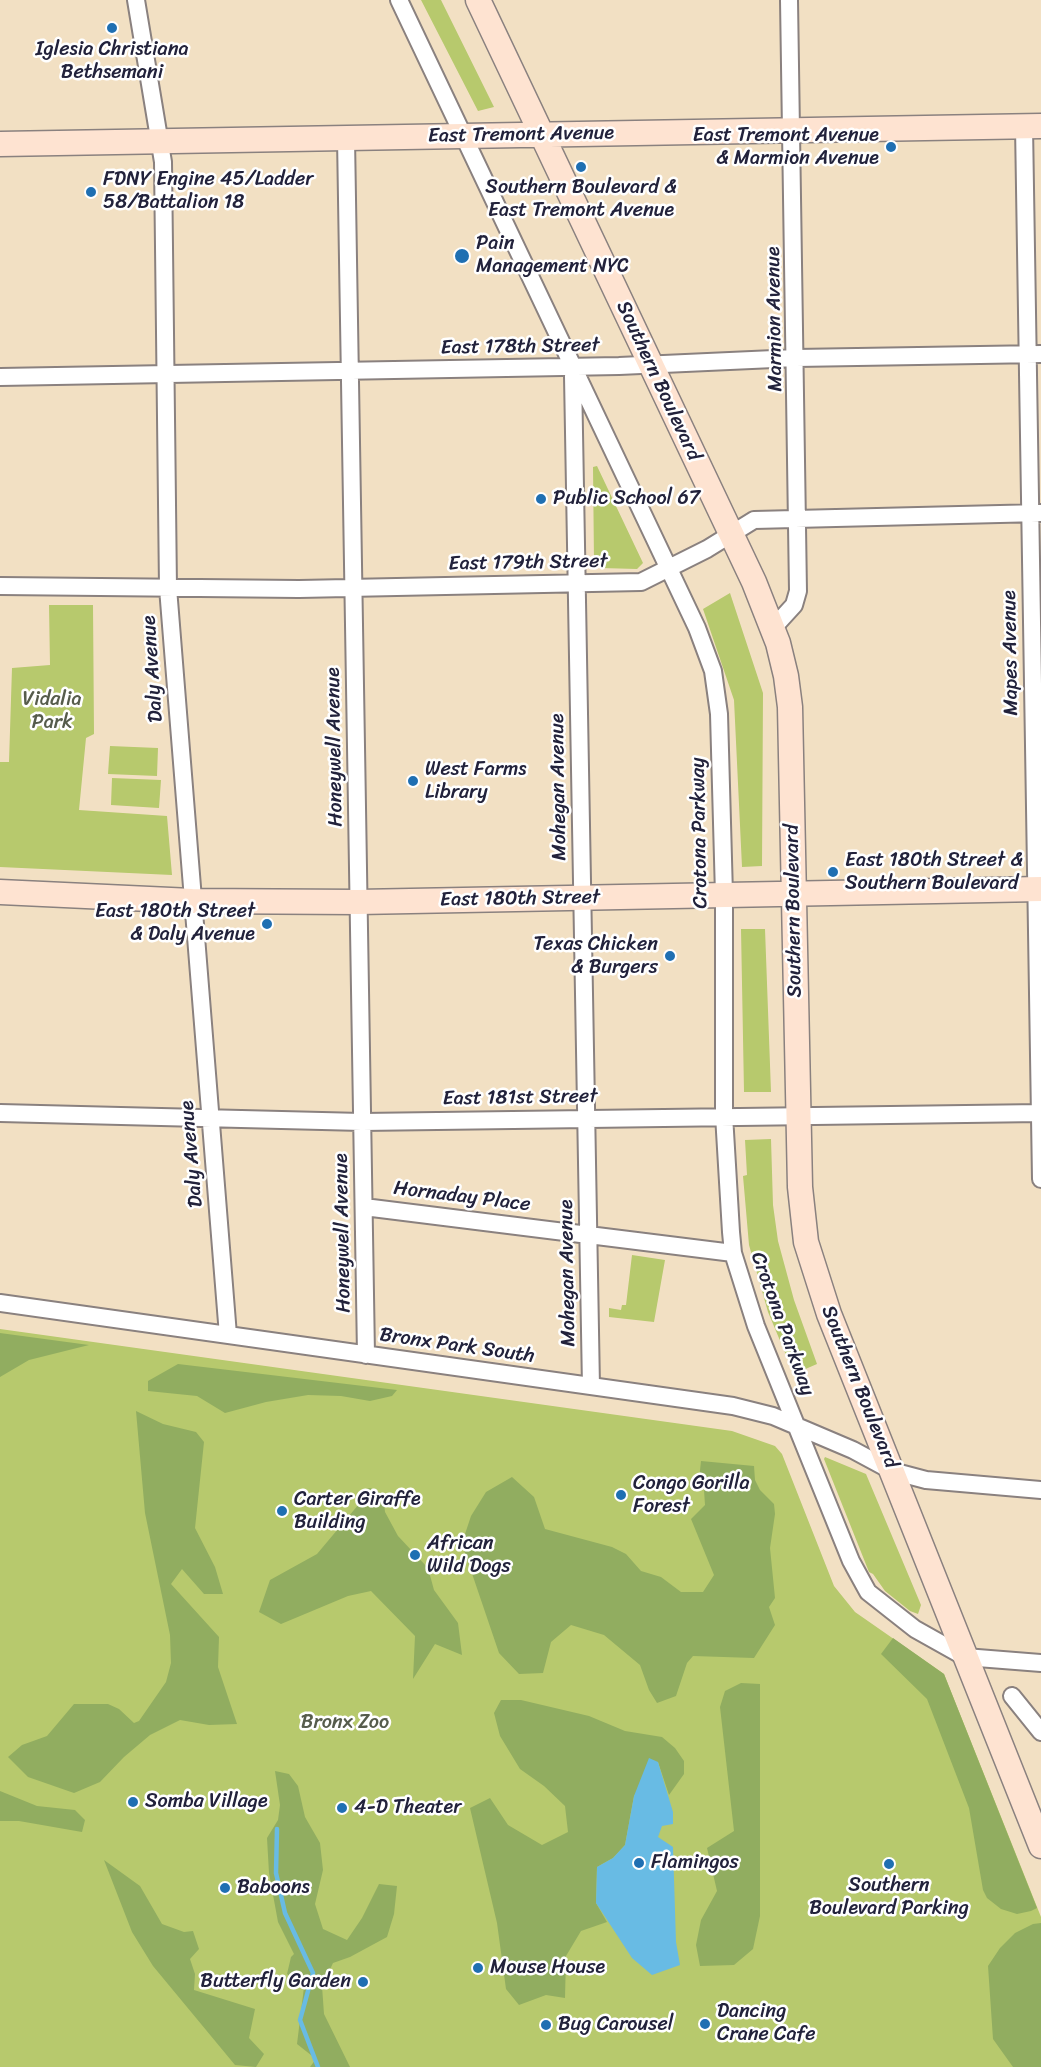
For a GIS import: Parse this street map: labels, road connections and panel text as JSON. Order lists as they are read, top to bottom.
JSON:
{
  "streets": {
    "main road": ["East Tremont Avenue", "Southern Boulevard", "East 180th Street"],
    "street": [
      "Marmion Avenue",
      "East 178th Street",
      "East 179th Street",
      "Mapes Avenue",
      "Daly Avenue",
      "Honeywell Avenue",
      "Mohegan Avenue",
      "Crotona Parkway",
      "East 181st Street",
      "Hornaday Place",
      "Bronx Park South"
    ]
  },
  "crossings": [
    ["East Tremont Avenue", "Marmion Avenue"],
    ["East Tremont Avenue", "Southern Boulevard"],
    ["East Tremont Avenue", "Mapes Avenue"],
    ["East Tremont Avenue", "Daly Avenue"],
    ["East Tremont Avenue", "Honeywell Avenue"],
    ["East Tremont Avenue", "Crotona Parkway"],
    ["Marmion Avenue", "East 178th Street"],
    ["Marmion Avenue", "Southern Boulevard"],
    ["Marmion Avenue", "East 179th Street"],
    ["East 178th Street", "Southern Boulevard"],
    ["East 178th Street", "Mapes Avenue"],
    ["East 178th Street", "Daly Avenue"],
    ["East 178th Street", "Honeywell Avenue"],
    ["East 178th Street", "Mohegan Avenue"],
    ["East 178th Street", "Crotona Parkway"],
    ["Southern Boulevard", "East 179th Street"],
    ["Southern Boulevard", "Crotona Parkway"],
    ["Southern Boulevard", "East 180th Street"],
    ["Southern Boulevard", "East 181st Street"],
    ["Southern Boulevard", "Bronx Park South"],
    ["East 179th Street", "Mapes Avenue"],
    ["East 179th Street", "Daly Avenue"],
    ["East 179th Street", "Honeywell Avenue"],
    ["East 179th Street", "Mohegan Avenue"],
    ["East 179th Street", "Crotona Parkway"],
    ["Mapes Avenue", "East 180th Street"],
    ["Mapes Avenue", "East 181st Street"],
    ["Daly Avenue", "East 180th Street"],
    ["Daly Avenue", "East 181st Street"],
    ["Daly Avenue", "Bronx Park South"],
    ["Honeywell Avenue", "East 180th Street"],
    ["Honeywell Avenue", "East 181st Street"],
    ["Honeywell Avenue", "Hornaday Place"],
    ["Honeywell Avenue", "Bronx Park South"],
    ["Mohegan Avenue", "Crotona Parkway"],
    ["Mohegan Avenue", "East 180th Street"],
    ["Mohegan Avenue", "East 181st Street"],
    ["Mohegan Avenue", "Hornaday Place"],
    ["Mohegan Avenue", "Bronx Park South"],
    ["Crotona Parkway", "East 180th Street"],
    ["Crotona Parkway", "East 181st Street"],
    ["Crotona Parkway", "Hornaday Place"],
    ["Crotona Parkway", "Bronx Park South"]
  ],
  "parks": ["Vidalia Park", "Bronx Zoo"],
  "places": [
    "Iglesia Christiana Bethsemani",
    "East Tremont Avenue & Marmion Avenue",
    "Southern Boulevard & East Tremont Avenue",
    "FDNY Engine 45/Ladder 58/Battalion 18",
    "Pain Management NYC",
    "Public School 67",
    "West Farms Library",
    "East 180th Street & Southern Boulevard",
    "East 180th Street & Daly Avenue",
    "Texas Chicken & Burgers",
    "Congo Gorilla Forest",
    "Carter Giraffe Building",
    "African Wild Dogs",
    "Somba Village",
    "4-D Theater",
    "Flamingos",
    "Southern Boulevard Parking",
    "Baboons",
    "Mouse House",
    "Butterfly Garden",
    "Dancing Crane Cafe",
    "Bug Carousel"
  ]
}
